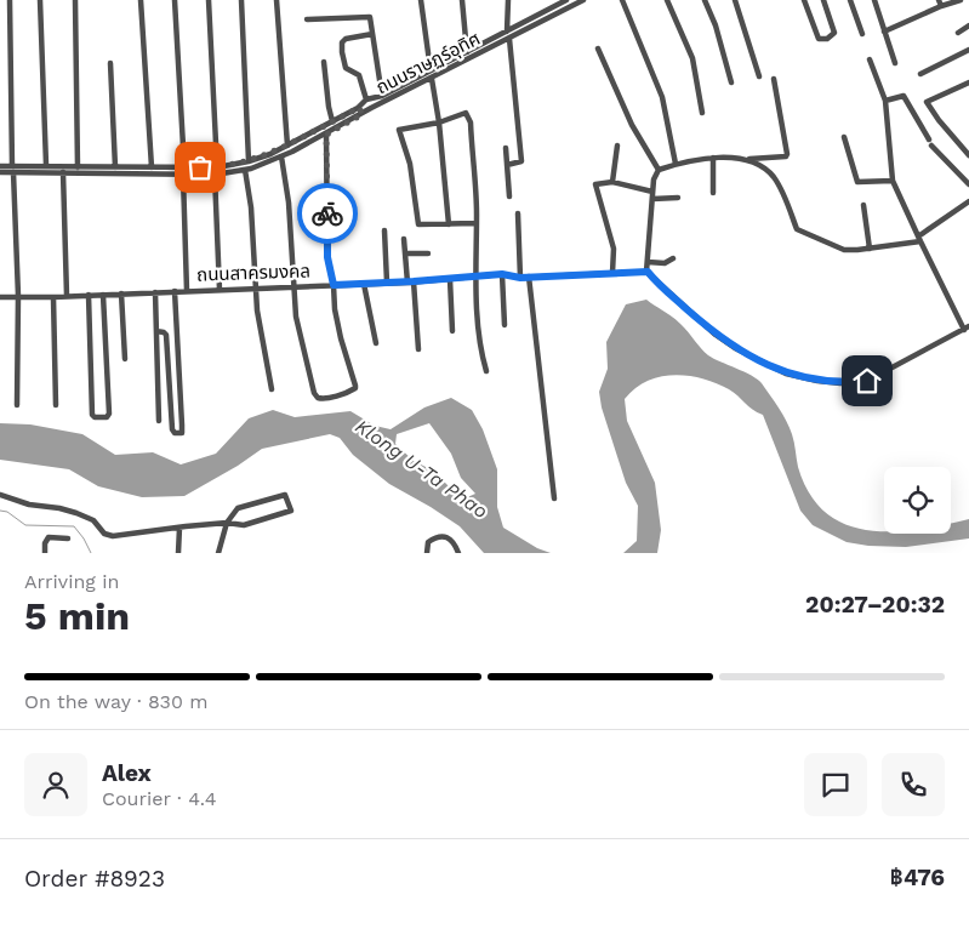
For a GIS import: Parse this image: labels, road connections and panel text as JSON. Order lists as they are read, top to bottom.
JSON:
{
  "streets": {
    "street": ["ถนนราษฏร์อุทิศ", "ถนนสาครมงคล"]
  },
  "water": ["Klong U-Ta Phao"],
  "page": {
    "heading": ["5 min", "Arriving in", "20:27–20:32"],
    "panel": [
      "Alex",
      "Courier · 4.4",
      "Order #8923",
      "฿476"
    ],
    "bar": "On the way · 830 m"
  }
}
